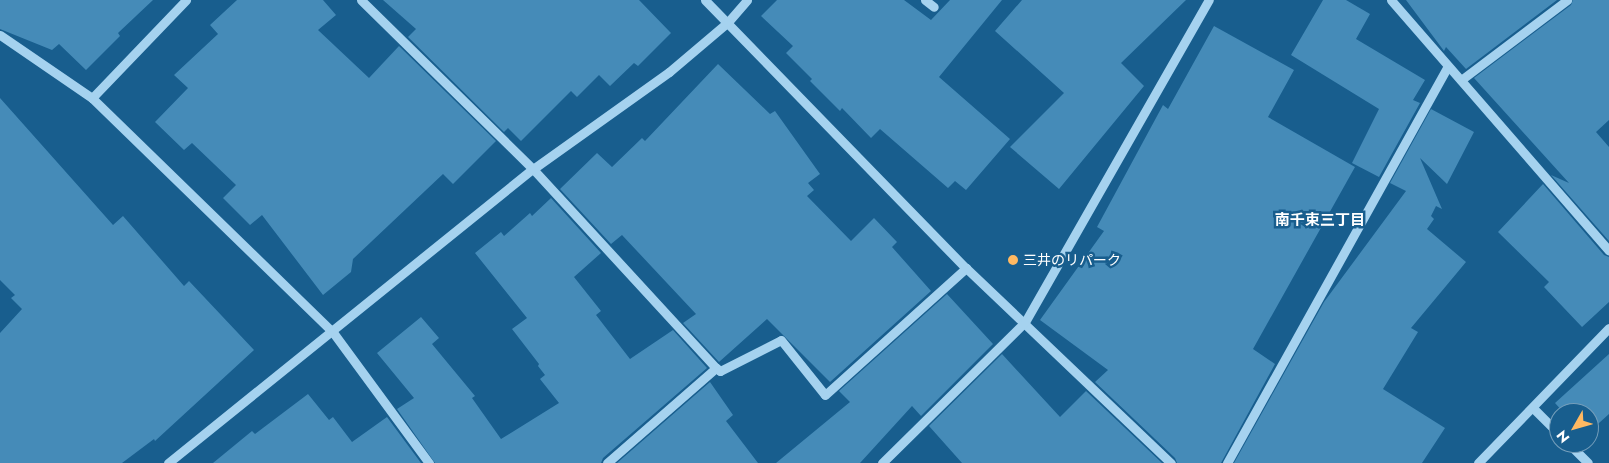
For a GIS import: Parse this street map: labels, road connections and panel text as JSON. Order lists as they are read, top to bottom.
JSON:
{
  "districts": ["南千束三丁目"],
  "places": ["三井のリパーク"],
  "north": "bottom left"
}
